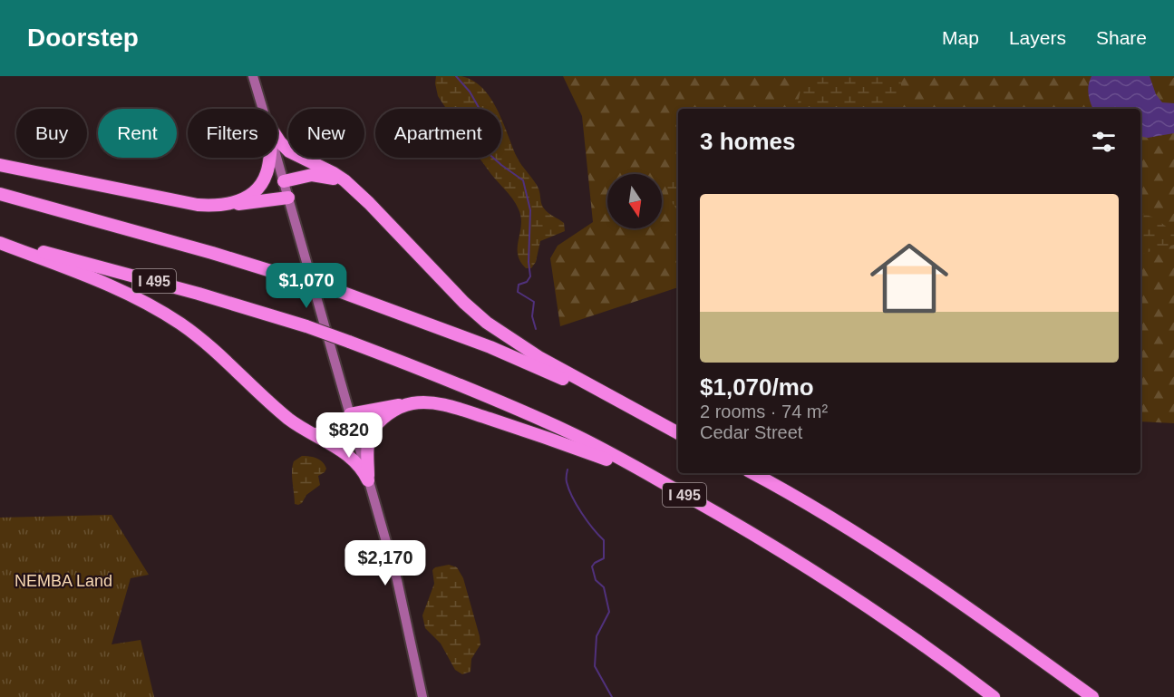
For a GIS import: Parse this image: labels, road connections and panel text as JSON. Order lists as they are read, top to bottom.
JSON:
{
  "streets": {
    "highway": ["I 495"]
  },
  "parks": ["NEMBA Land"],
  "north": "bottom",
  "page": {
    "header": "Doorstep",
    "nav": ["Map", "Layers", "Share"],
    "chip": [
      "Buy",
      "Rent",
      "Filters",
      "New",
      "Apartment"
    ],
    "heading": "3 homes",
    "list": [
      {
        "name": "$1,070/mo",
        "note": "2 rooms · 74 m² · Cedar Street"
      }
    ],
    "price": ["$1,070", "$820", "$2,170"]
  }
}
